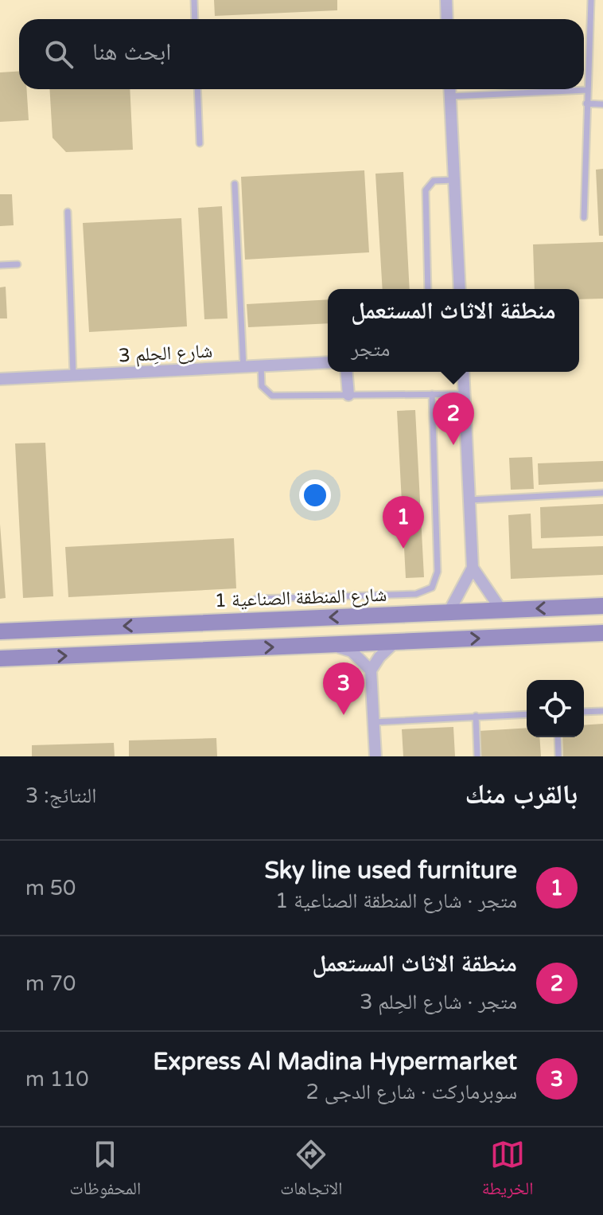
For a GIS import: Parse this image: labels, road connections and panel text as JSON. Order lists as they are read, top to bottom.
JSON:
{
  "streets": {
    "street": ["شارع الحِلم 3", "شارع المنطقة الصناعية 1"]
  },
  "page": {
    "search": "ابحث هنا",
    "popup": ["منطقة الاثاث المستعمل", "متجر"],
    "pins": ["2", "1", "3"],
    "heading": ["بالقرب منك", "النتائج: 3"],
    "list": [
      {
        "mark": "1",
        "name": "Sky line used furniture",
        "note": "متجر · شارع المنطقة الصناعية 1",
        "value": "50 m"
      },
      {
        "mark": "2",
        "name": "منطقة الاثاث المستعمل",
        "note": "متجر · شارع الحِلم 3",
        "value": "70 m"
      },
      {
        "mark": "3",
        "name": "Express Al Madina Hypermarket",
        "note": "سوبرماركت · شارع الدجى 2",
        "value": "110 m"
      }
    ],
    "nav": ["الخريطة", "الاتجاهات", "المحفوظات"]
  }
}
